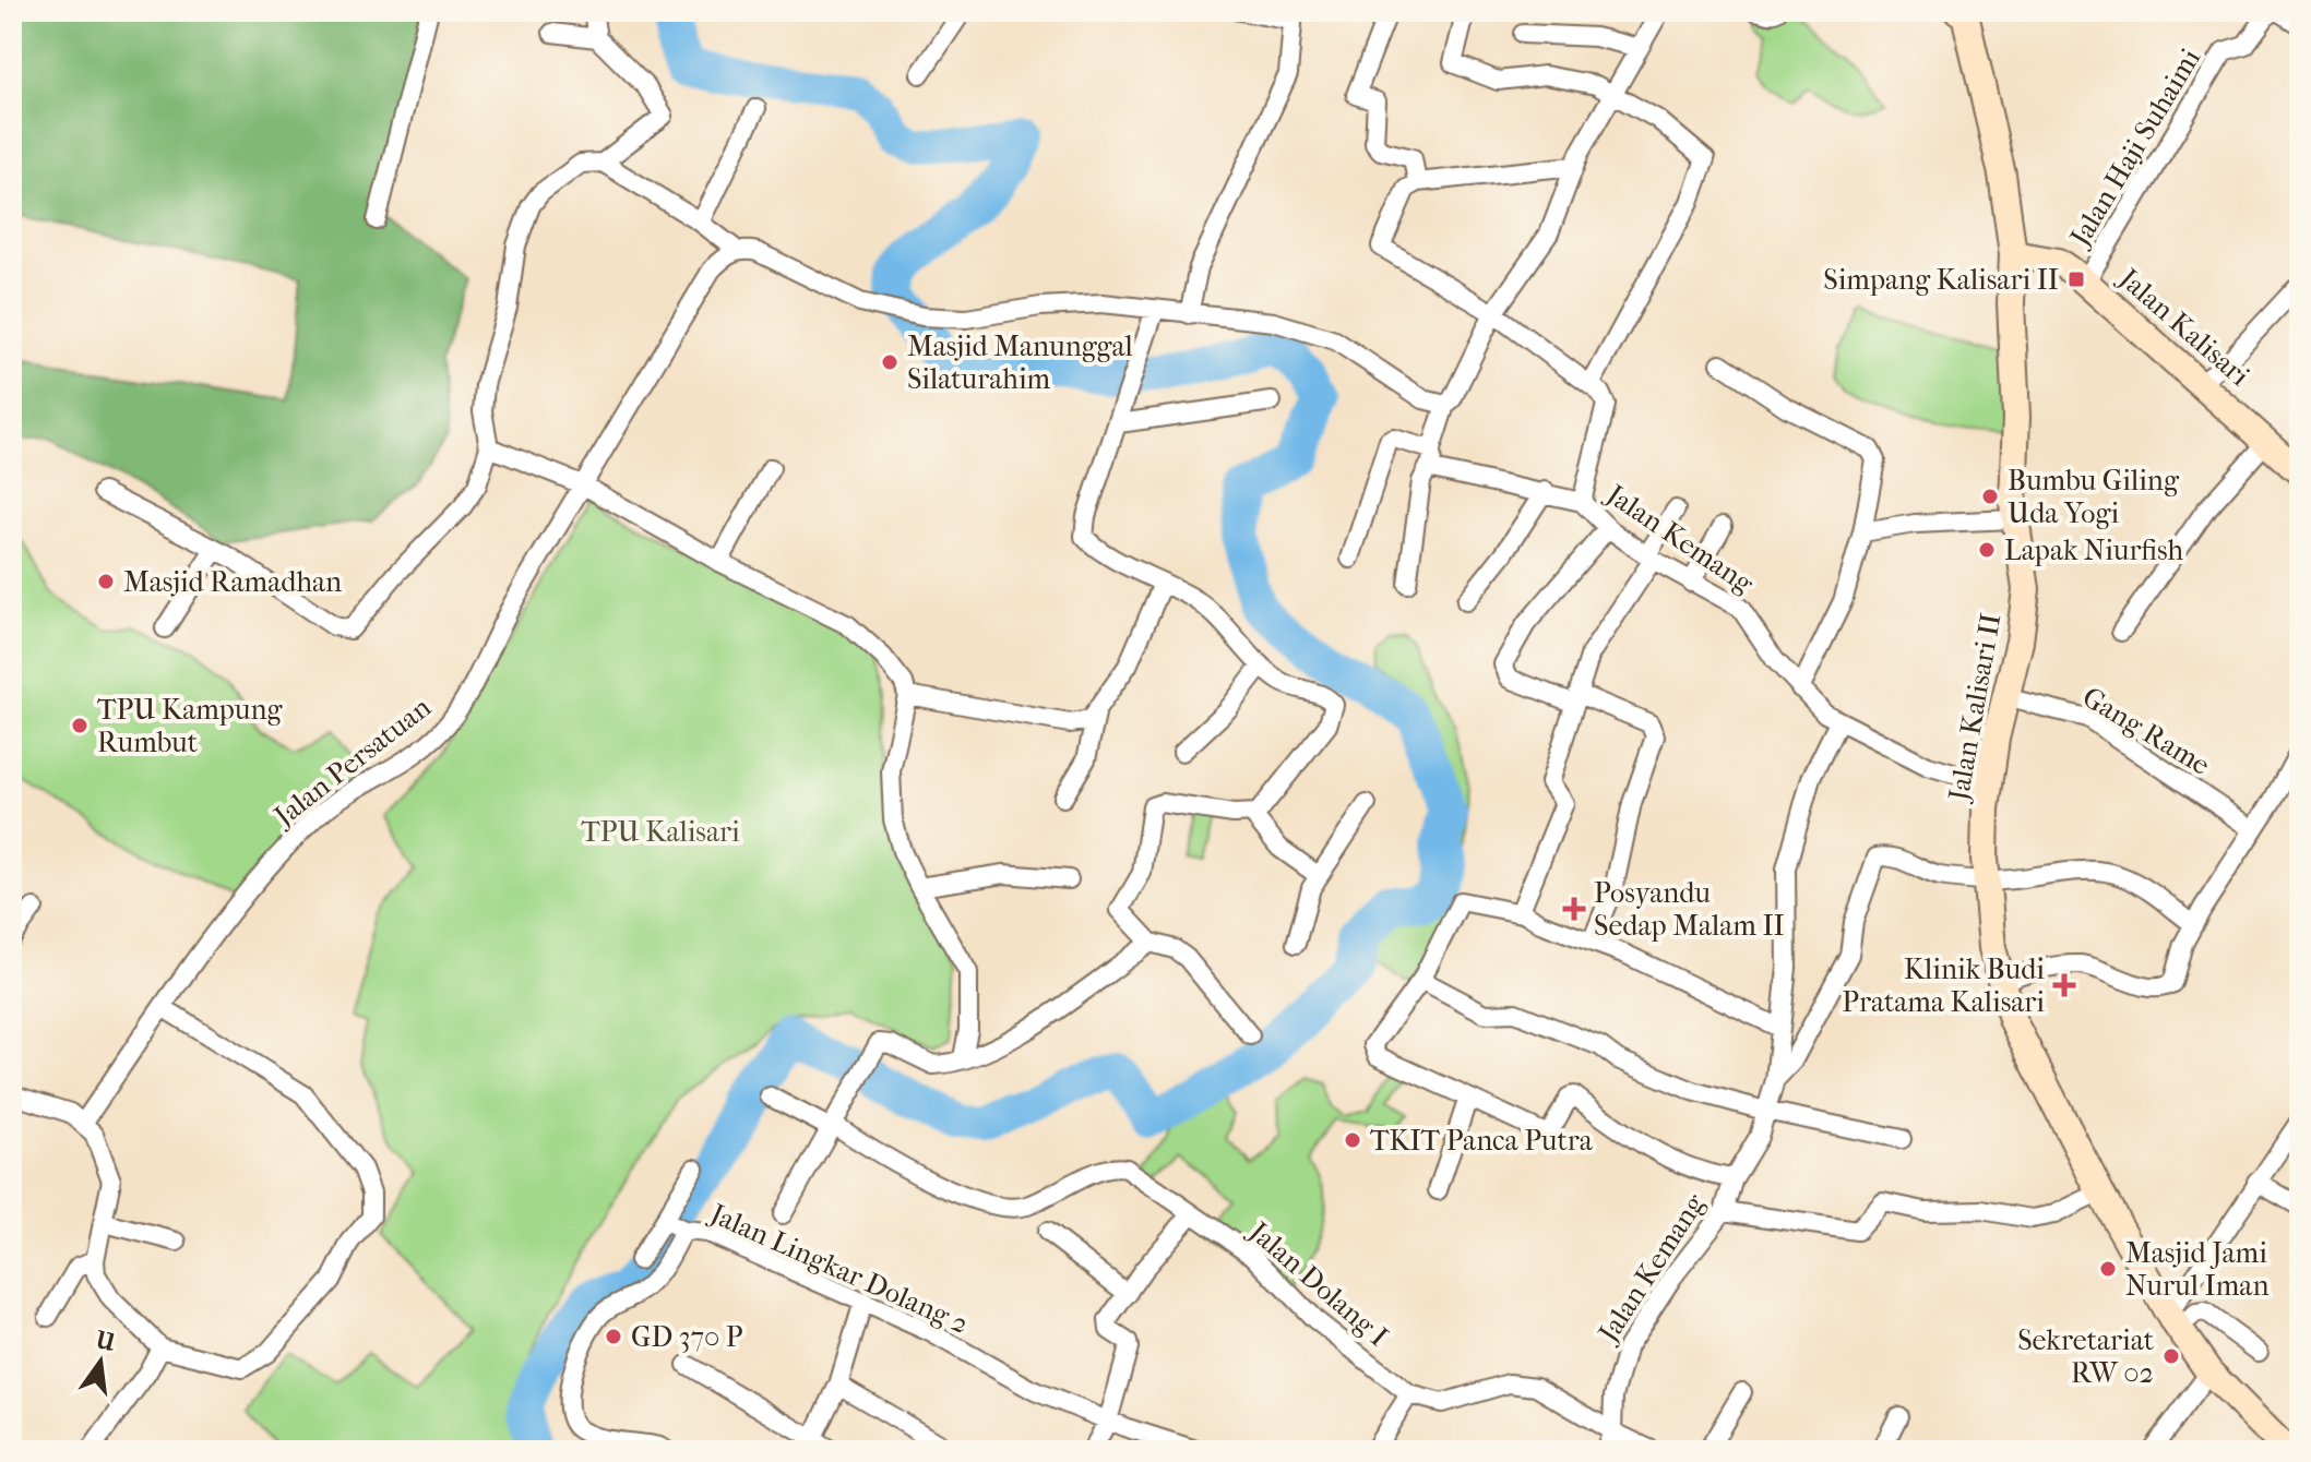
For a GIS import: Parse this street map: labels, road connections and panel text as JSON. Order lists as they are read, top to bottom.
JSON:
{
  "streets": {
    "street": [
      "Jalan Haji Suhaimi",
      "Jalan Kalisari",
      "Jalan Kemang",
      "Jalan Kalisari II",
      "Gang Rame",
      "Jalan Persatuan",
      "Jalan Lingkar Dolang 2",
      "Jalan Dolang I"
    ]
  },
  "crossings": [
    ["Jalan Haji Suhaimi", "Jalan Kalisari"],
    ["Jalan Kalisari", "Jalan Kalisari II"],
    ["Jalan Kalisari II", "Gang Rame"]
  ],
  "parks": ["TPU Kalisari"],
  "places": {
    "transit": ["Simpang Kalisari II"],
    "other": [
      "Masjid Manunggal Silaturahim",
      "Bumbu Giling Uda Yogi",
      "Lapak Niurfish",
      "Masjid Ramadhan",
      "TPU Kampung Rumbut",
      "TKIT Panca Putra",
      "Masjid Jami Nurul Iman",
      "GD 370 P",
      "Sekretariat RW 02"
    ],
    "health": ["Posyandu Sedap Malam II", "Klinik Budi Pratama Kalisari"]
  },
  "north": "top"
}
